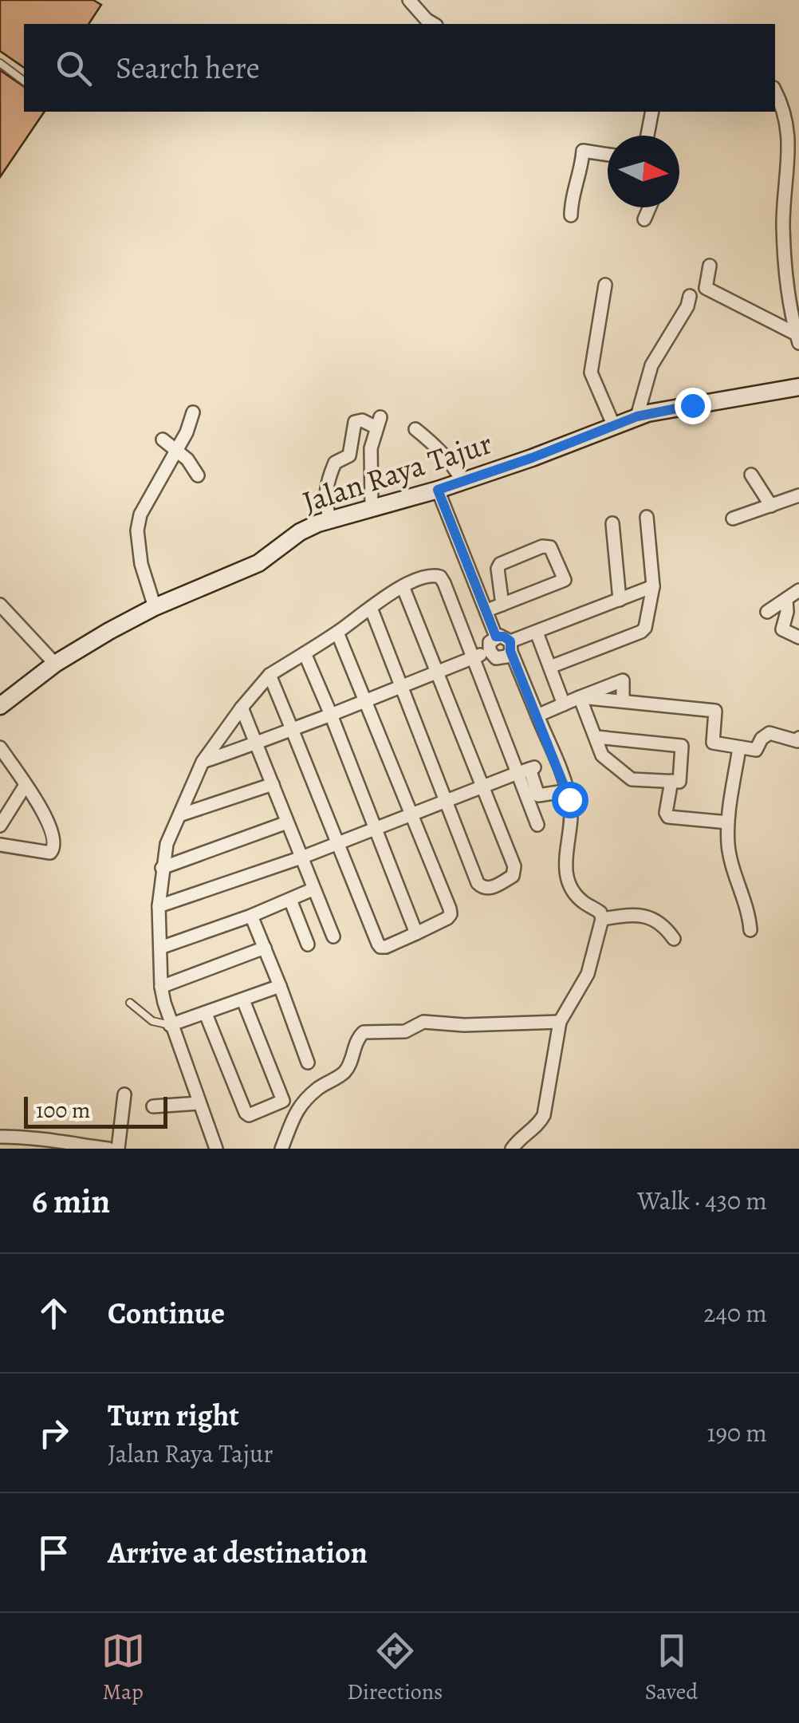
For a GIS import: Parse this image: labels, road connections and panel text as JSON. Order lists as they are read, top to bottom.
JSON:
{
  "streets": {
    "main road": ["Jalan Raya Tajur"]
  },
  "scale_bar": "100 m",
  "north": "right",
  "page": {
    "search": "Search here",
    "scale": "100 m",
    "heading": ["6 min", "Walk · 430 m"],
    "list": [
      ["Continue", "240 m"],
      ["Turn right", "Jalan Raya Tajur", "190 m"],
      "Arrive at destination"
    ],
    "nav": ["Map", "Directions", "Saved"]
  }
}
